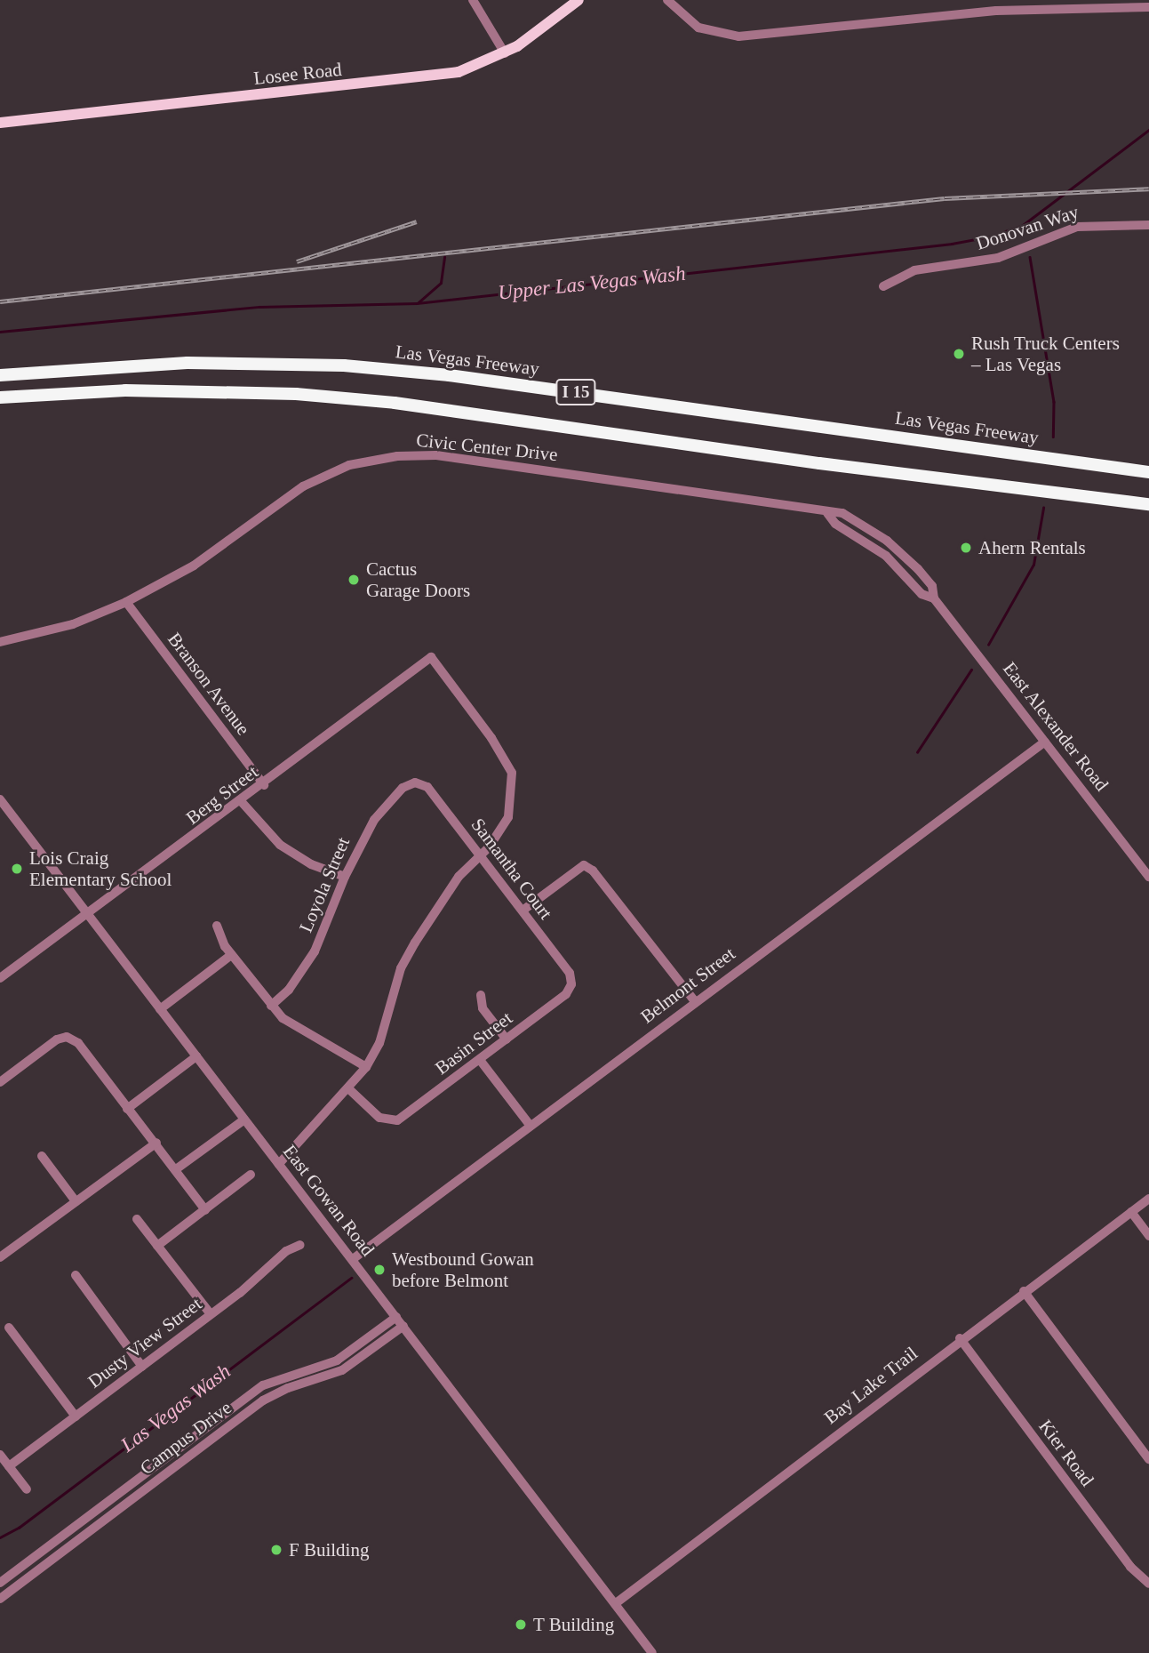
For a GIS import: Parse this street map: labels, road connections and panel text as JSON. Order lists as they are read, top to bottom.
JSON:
{
  "streets": {
    "highway": ["Las Vegas Freeway", "I 15"],
    "main road": ["Losee Road"],
    "street": [
      "Donovan Way",
      "Civic Center Drive",
      "Branson Avenue",
      "East Alexander Road",
      "Berg Street",
      "Samantha Court",
      "Loyola Street",
      "Belmont Street",
      "Basin Street",
      "East Gowan Road",
      "Dusty View Street",
      "Bay Lake Trail",
      "Campus Drive",
      "Kier Road"
    ]
  },
  "crossings": [
    ["Civic Center Drive", "Branson Avenue"],
    ["Civic Center Drive", "East Alexander Road"],
    ["Branson Avenue", "Berg Street"],
    ["East Alexander Road", "Belmont Street"],
    ["Berg Street", "Samantha Court"],
    ["Berg Street", "East Gowan Road"],
    ["Samantha Court", "Loyola Street"],
    ["Samantha Court", "Basin Street"],
    ["Belmont Street", "East Gowan Road"],
    ["East Gowan Road", "Bay Lake Trail"],
    ["East Gowan Road", "Campus Drive"],
    ["Bay Lake Trail", "Kier Road"]
  ],
  "water": ["Upper Las Vegas Wash", "Las Vegas Wash"],
  "places": [
    "Rush Truck Centers – Las Vegas",
    "Ahern Rentals",
    "Cactus Garage Doors",
    "Lois Craig Elementary School",
    "Westbound Gowan before Belmont",
    "F Building",
    "T Building"
  ]
}
